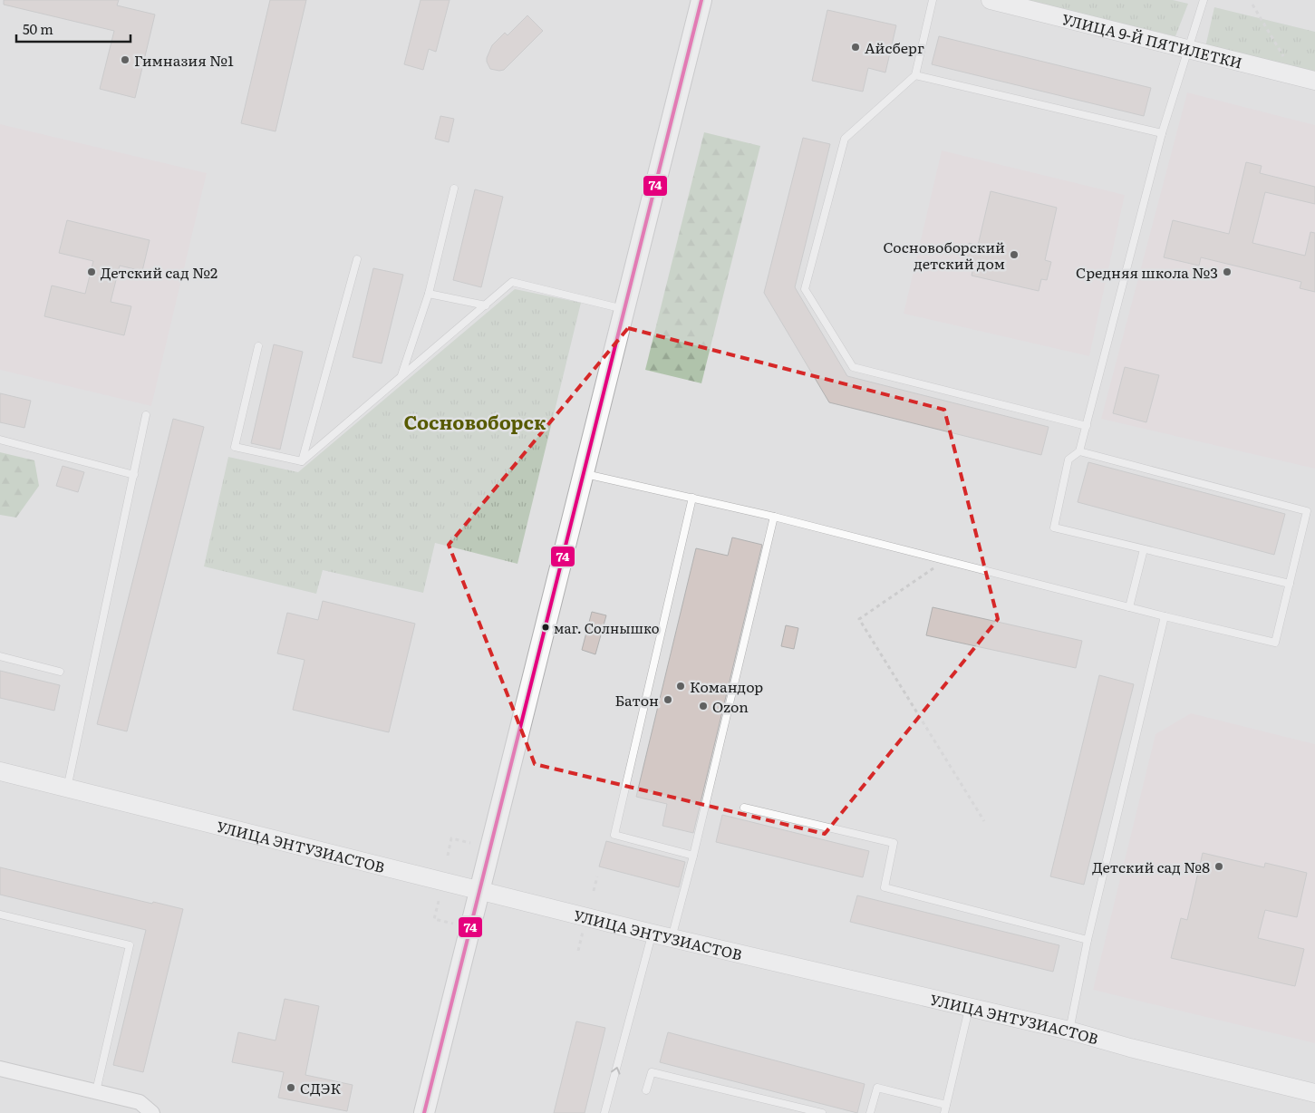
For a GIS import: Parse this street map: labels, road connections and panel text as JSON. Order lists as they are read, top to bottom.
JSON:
{
  "streets": {
    "street": ["УЛИЦА 9-Й ПЯТИЛЕТКИ", "УЛИЦА ЭНТУЗИАСТОВ"]
  },
  "districts": ["Сосновоборск"],
  "places": [
    "Айсберг",
    "Гимназия №1",
    "Сосновоборский детский дом",
    "Детский сад №2",
    "Средняя школа №3",
    "маг. Солнышко",
    "Командор",
    "Батон",
    "Ozon",
    "Детский сад №8",
    "СДЭК"
  ],
  "lines": ["transit line 74"],
  "scale_bar": "50 m"
}
